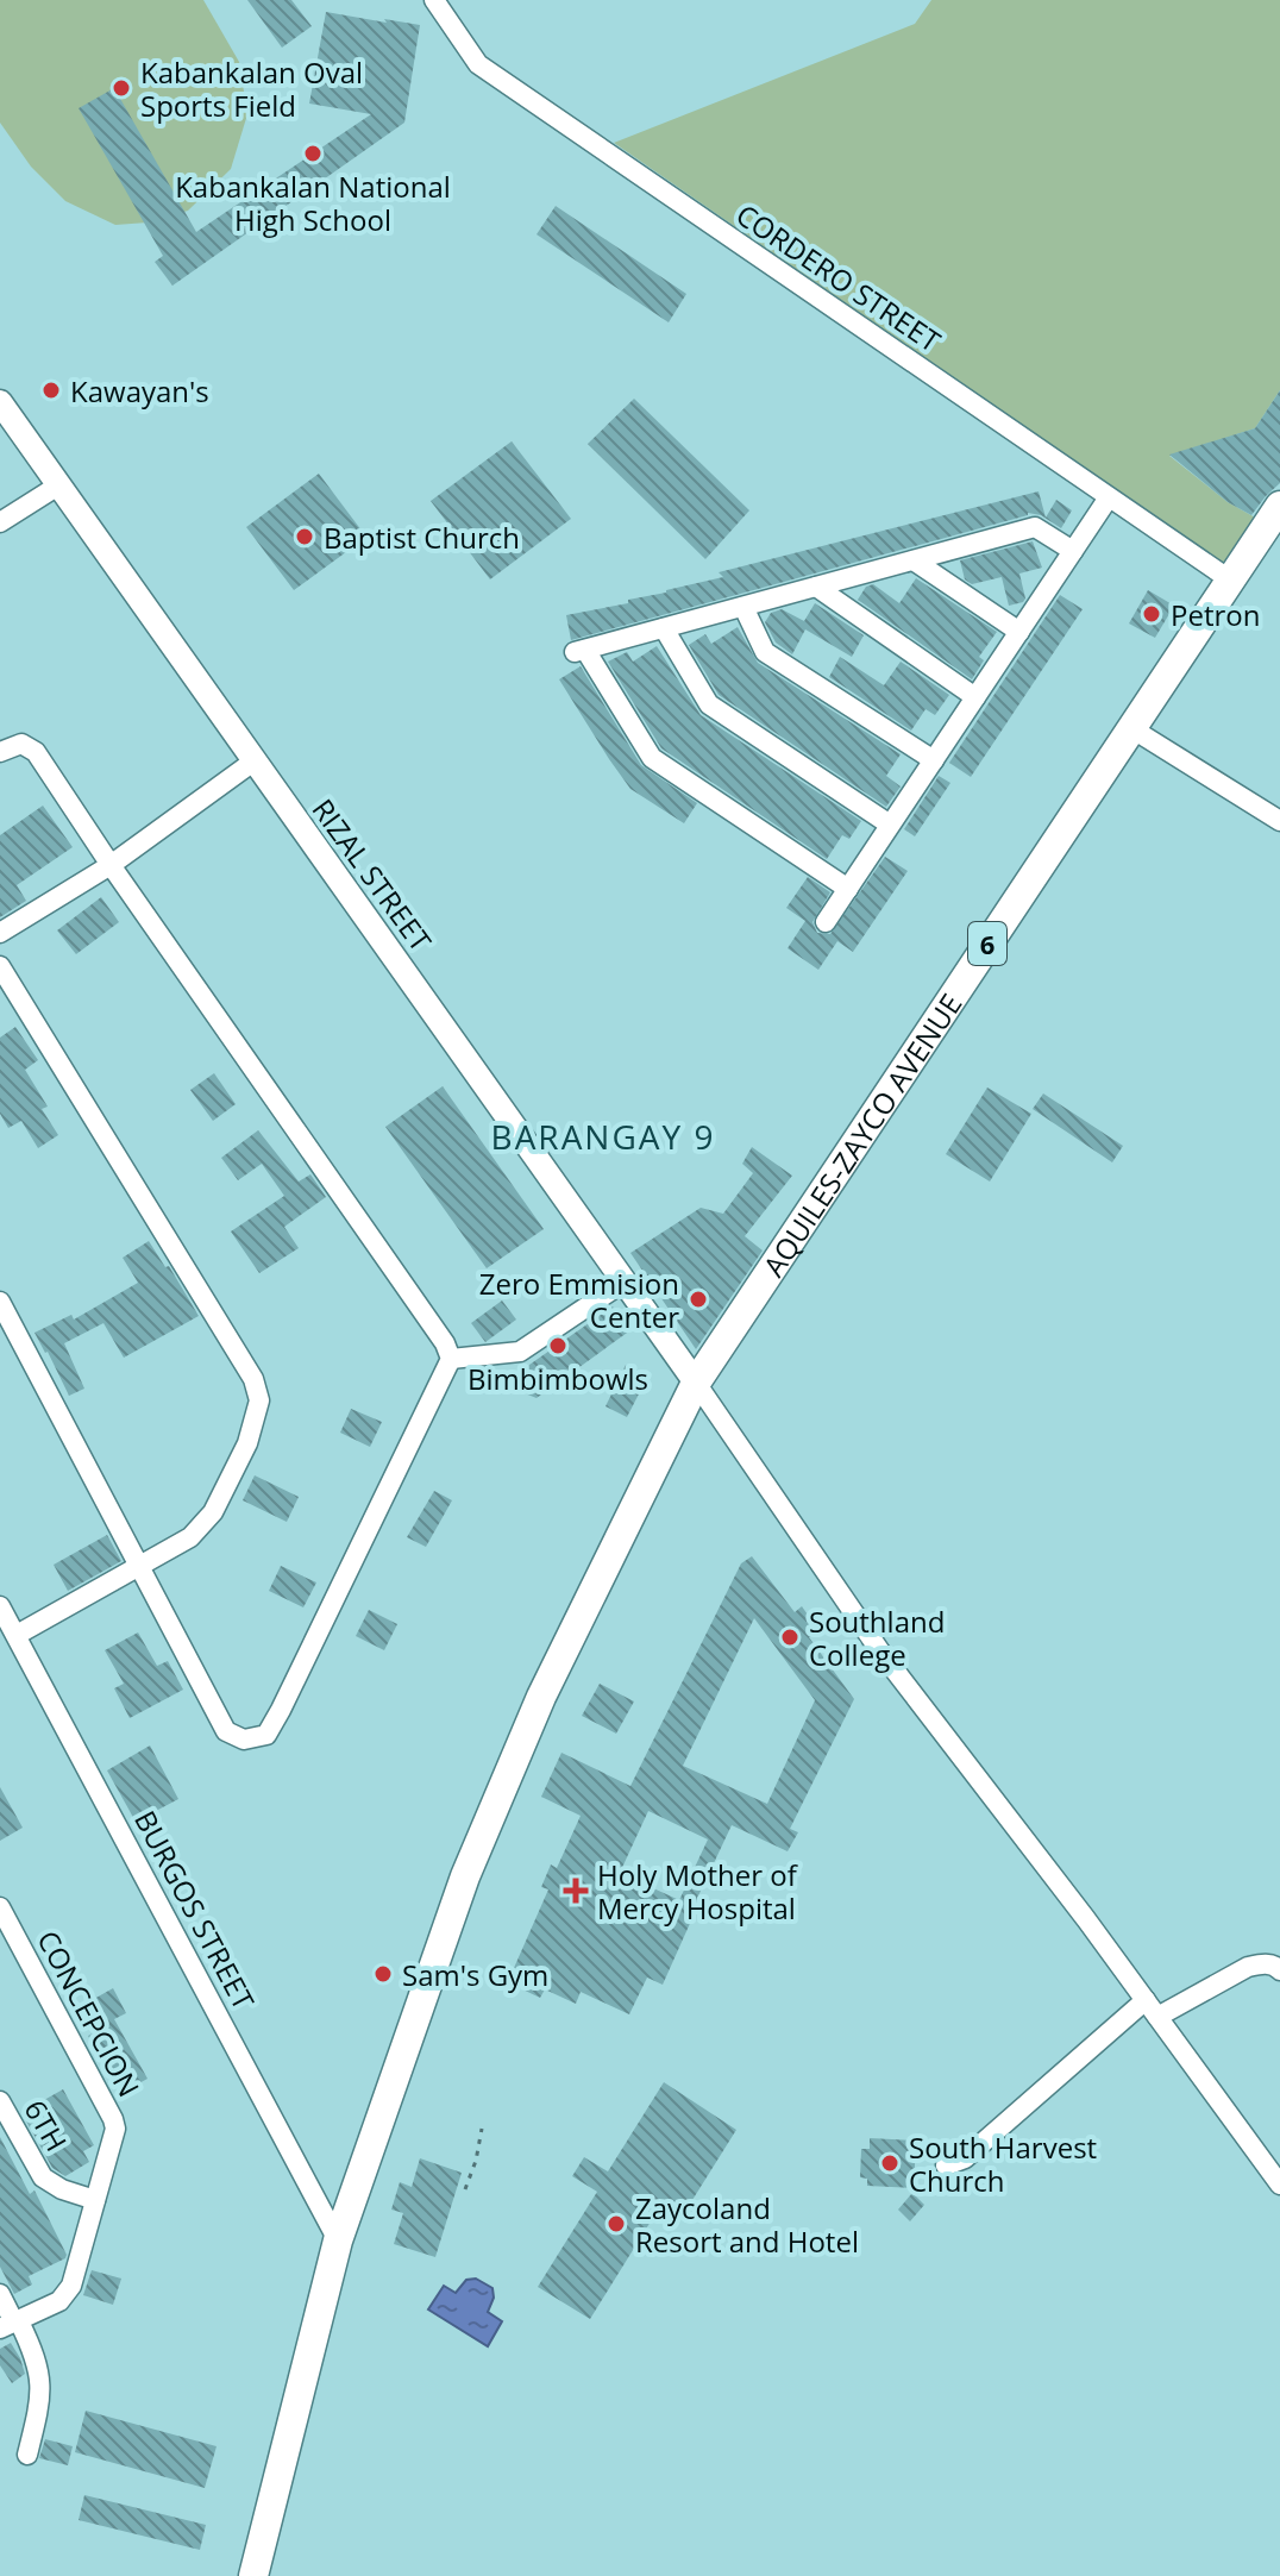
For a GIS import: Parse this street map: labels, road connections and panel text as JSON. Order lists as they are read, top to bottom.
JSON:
{
  "streets": {
    "highway": ["6", "AQUILES-ZAYCO AVENUE"],
    "main road": ["RIZAL STREET"],
    "street": [
      "CORDERO STREET",
      "BURGOS STREET",
      "CONCEPCION",
      "6TH"
    ]
  },
  "crossings": [
    ["CORDERO STREET", "AQUILES-ZAYCO AVENUE"],
    ["RIZAL STREET", "6"],
    ["RIZAL STREET", "AQUILES-ZAYCO AVENUE"],
    ["6", "AQUILES-ZAYCO AVENUE"],
    ["6", "BURGOS STREET"],
    ["CONCEPCION", "6TH"]
  ],
  "districts": ["BARANGAY 9"],
  "places": {
    "other": [
      "Kabankalan Oval Sports Field",
      "Kabankalan National High School",
      "Kawayan's",
      "Baptist Church",
      "Petron",
      "Zero Emmision Center",
      "Bimbimbowls",
      "Southland College",
      "Sam's Gym",
      "South Harvest Church",
      "Zaycoland Resort and Hotel"
    ],
    "health": ["Holy Mother of Mercy Hospital"]
  }
}
